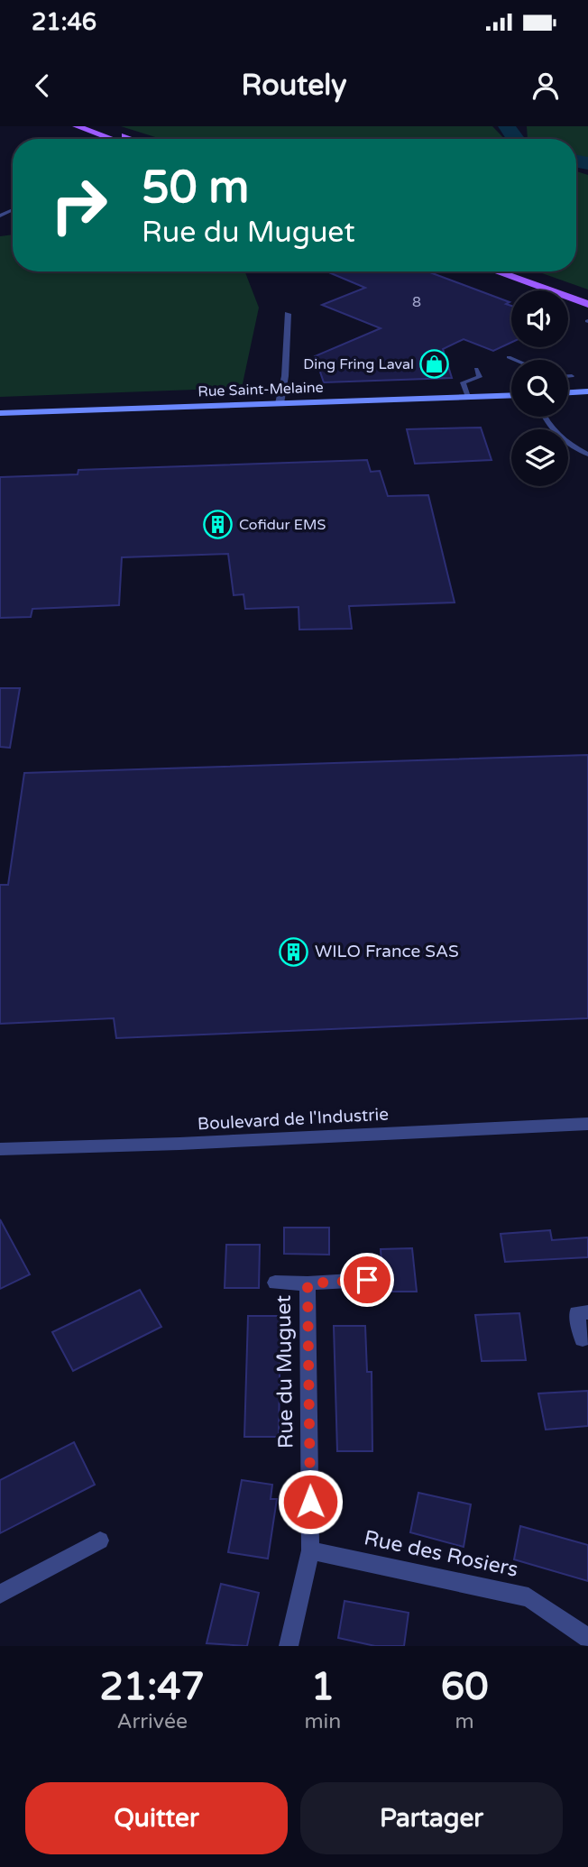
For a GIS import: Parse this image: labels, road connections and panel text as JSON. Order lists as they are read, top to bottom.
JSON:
{
  "streets": {
    "main road": ["Rue Saint-Melaine"],
    "street": ["Boulevard de l'Industrie", "Rue du Muguet", "Rue des Rosiers"]
  },
  "crossings": [
    ["Rue du Muguet", "Rue des Rosiers"]
  ],
  "places": {
    "shop": ["Ding Fring Laval"],
    "building": ["Cofidur EMS", "WILO France SAS"]
  },
  "house_numbers": ["8"],
  "page": {
    "status": "21:46",
    "header": "Routely",
    "turn": ["50 m", "Rue du Muguet"],
    "eta": [
      "21:47",
      "Arrivée",
      "1",
      "min",
      "60",
      "m"
    ],
    "buttons": ["Quitter", "Partager"]
  }
}
